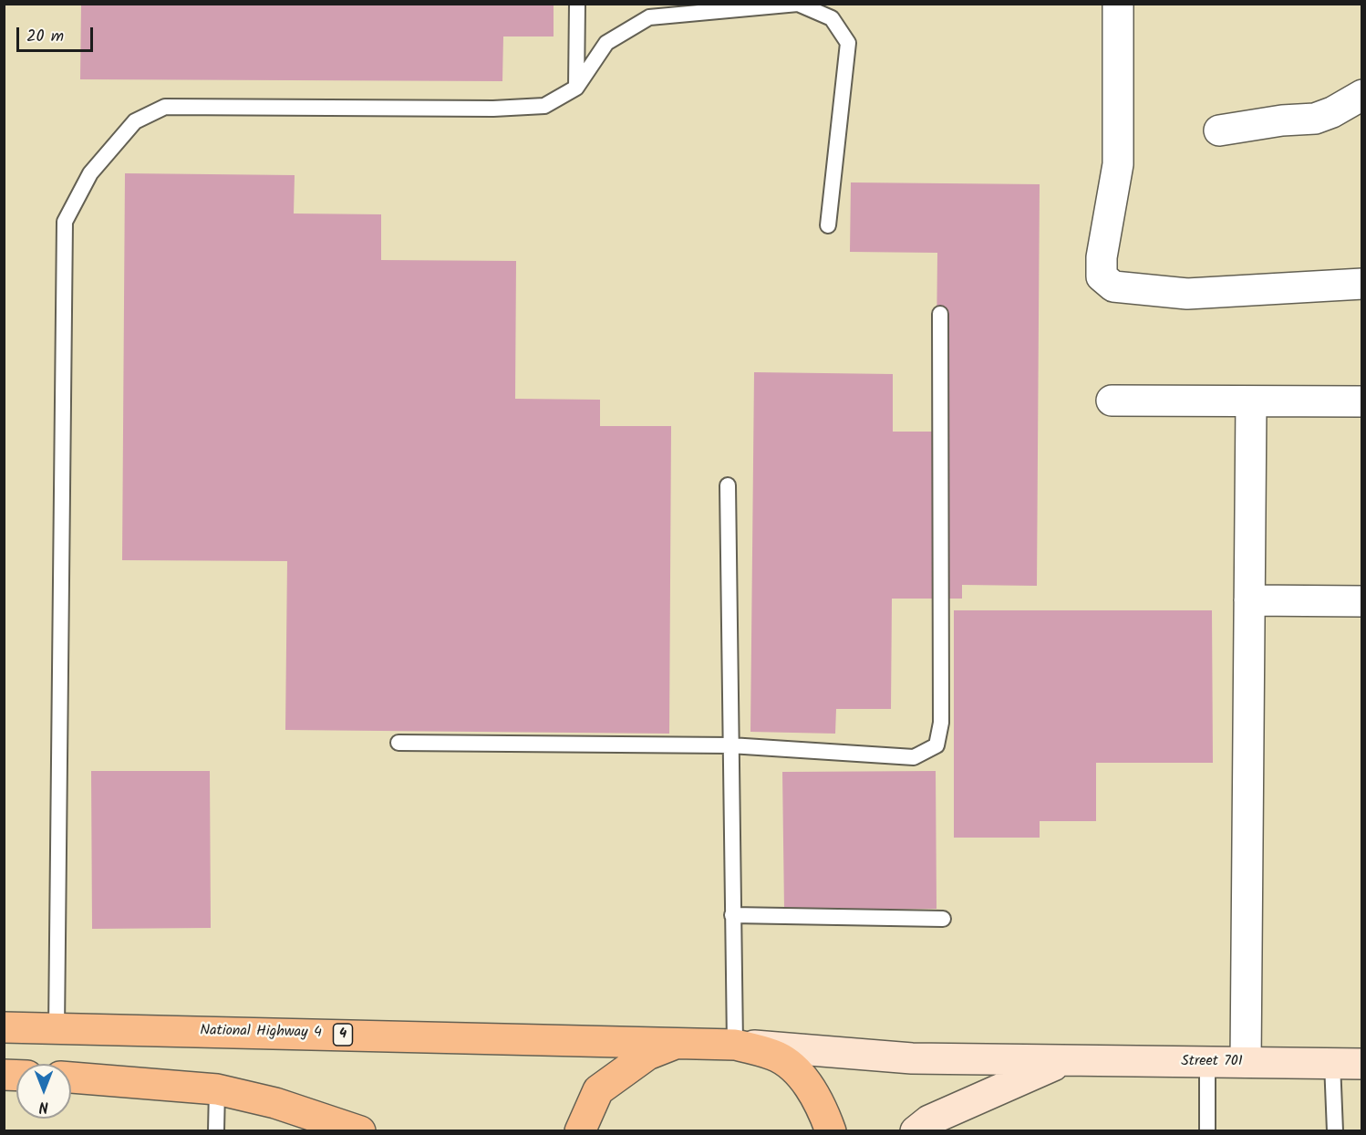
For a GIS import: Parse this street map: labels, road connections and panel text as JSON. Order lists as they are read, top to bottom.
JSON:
{
  "streets": {
    "highway": ["National Highway 4", "4"],
    "main road": ["Street 701"]
  },
  "crossings": [
    ["National Highway 4", "Street 701"]
  ],
  "scale_bar": "20 m",
  "north": "bottom"
}
